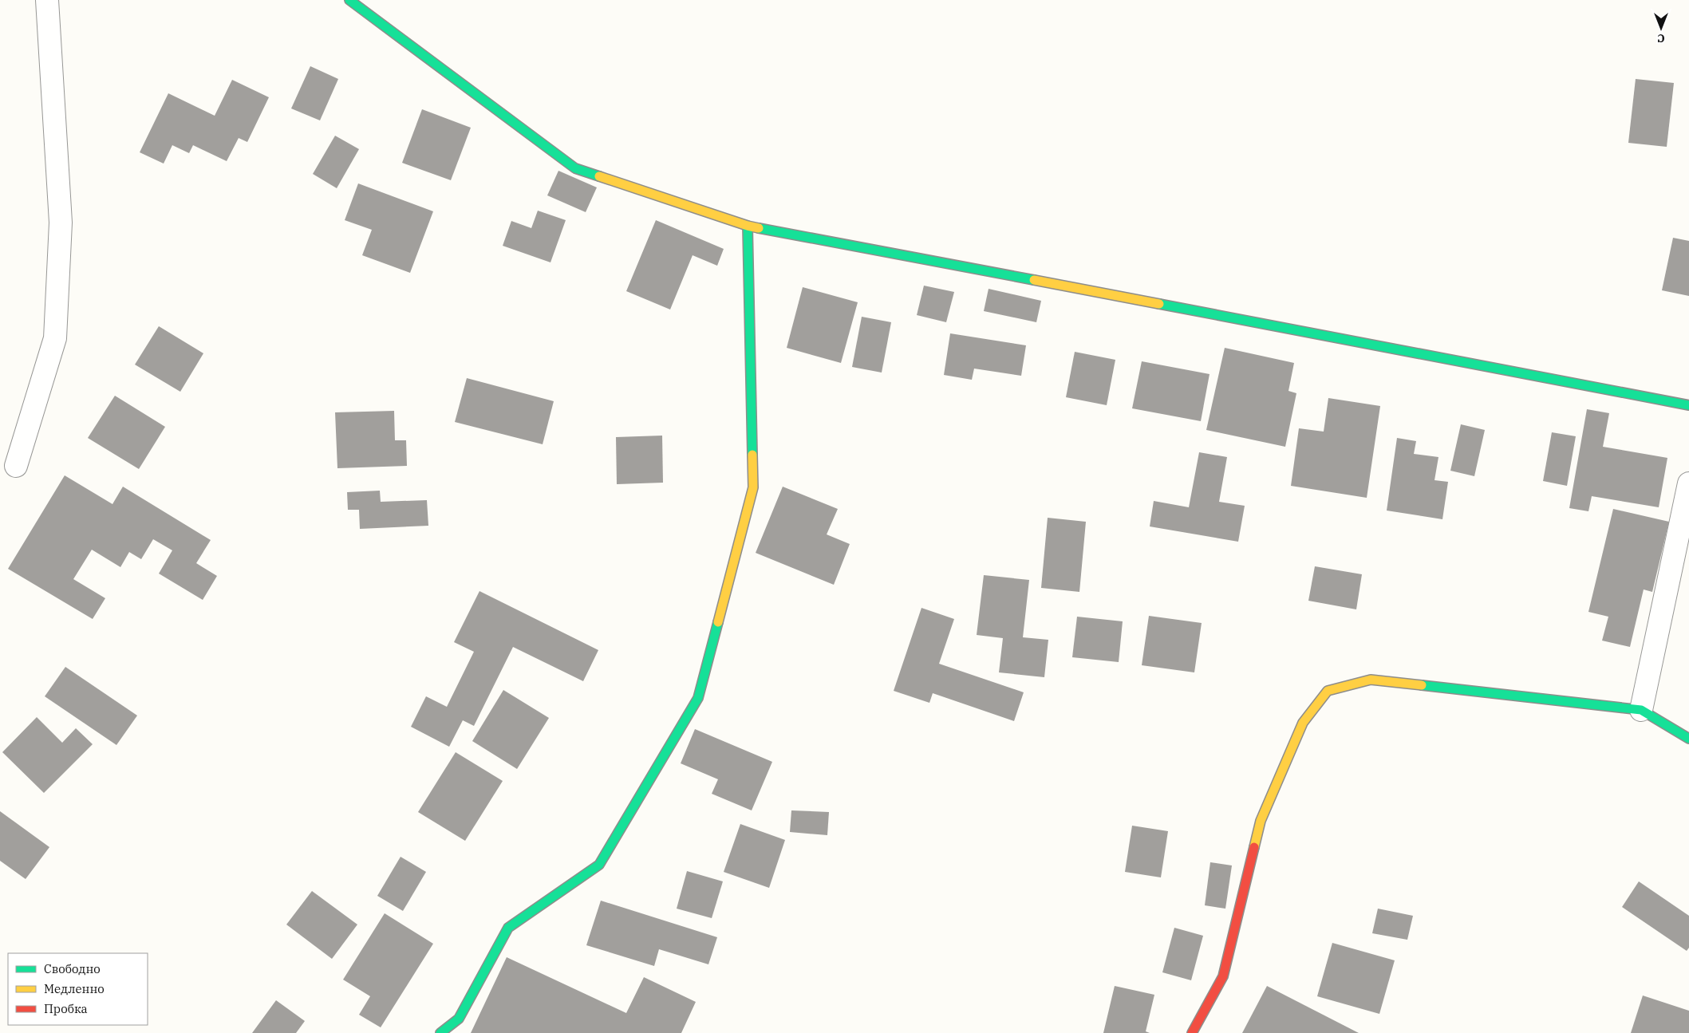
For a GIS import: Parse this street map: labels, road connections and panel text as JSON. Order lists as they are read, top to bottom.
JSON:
{
  "legend": ["Свободно", "Медленно", "Пробка"],
  "north": "bottom"
}
